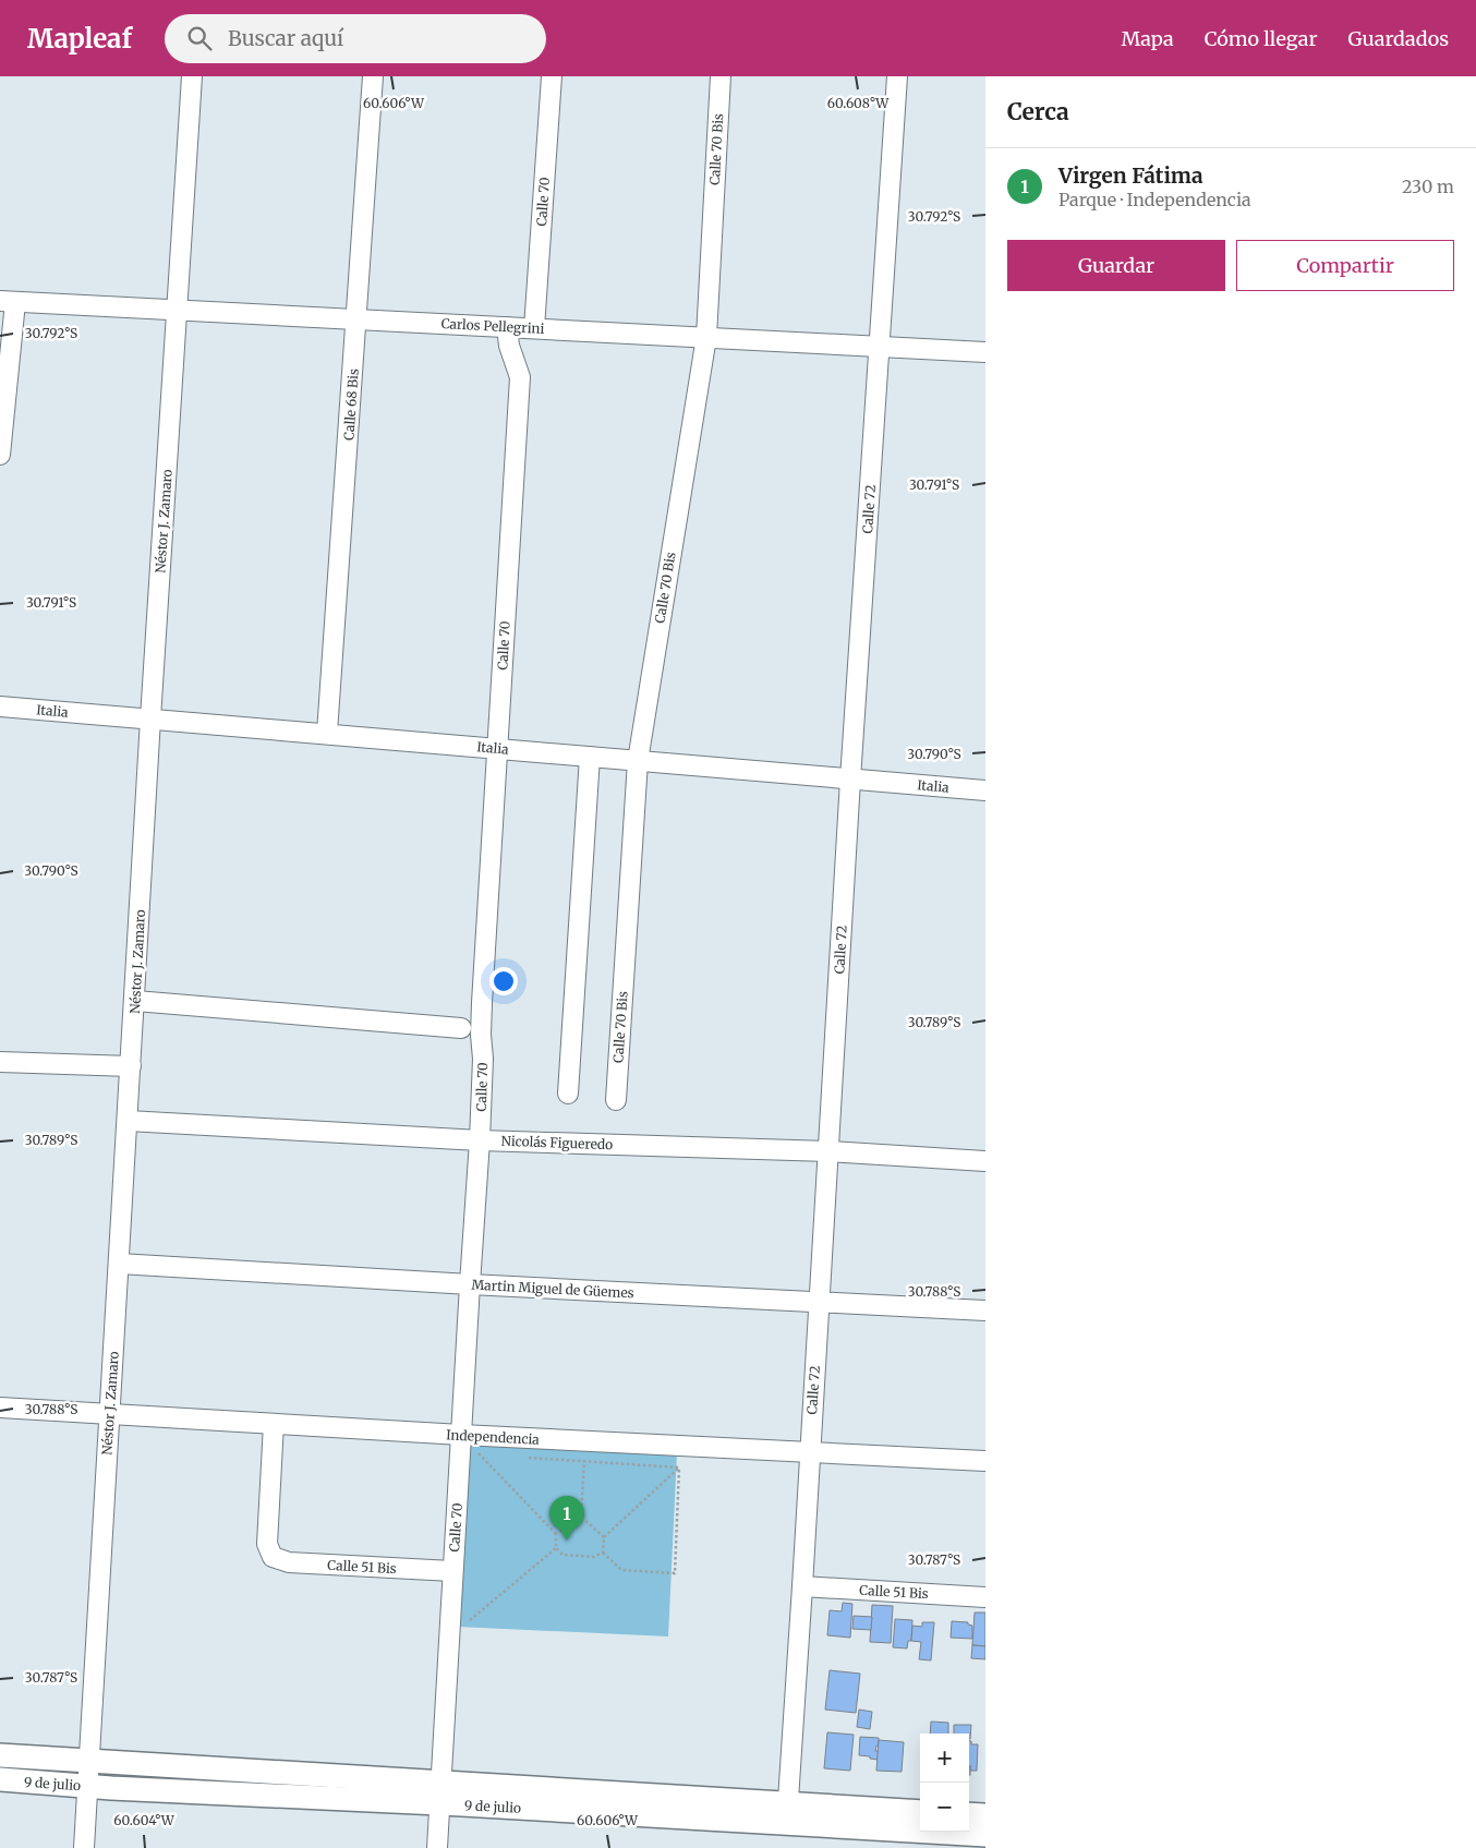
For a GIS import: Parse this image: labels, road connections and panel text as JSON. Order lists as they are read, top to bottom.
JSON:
{
  "streets": {
    "main road": ["9 de julio"],
    "street": [
      "Calle 70 Bis",
      "Calle 70",
      "Carlos Pellegrini",
      "Calle 68 Bis",
      "Calle 72",
      "Néstor J. Zamaro",
      "Italia",
      "Nicolás Figueredo",
      "Martin Miguel de Güemes",
      "Independencia",
      "Calle 51 Bis"
    ]
  },
  "crossings": [
    ["Calle 70 Bis", "Carlos Pellegrini"],
    ["Calle 70 Bis", "Italia"],
    ["Calle 70", "Carlos Pellegrini"],
    ["Calle 70", "Italia"],
    ["Calle 70", "Nicolás Figueredo"],
    ["Calle 70", "Martin Miguel de Güemes"],
    ["Calle 70", "Independencia"],
    ["Calle 70", "Calle 51 Bis"],
    ["Calle 70", "9 de julio"],
    ["Carlos Pellegrini", "Calle 68 Bis"],
    ["Carlos Pellegrini", "Calle 72"],
    ["Carlos Pellegrini", "Néstor J. Zamaro"],
    ["Calle 68 Bis", "Italia"],
    ["Calle 72", "Italia"],
    ["Calle 72", "Nicolás Figueredo"],
    ["Calle 72", "Martin Miguel de Güemes"],
    ["Calle 72", "Independencia"],
    ["Calle 72", "Calle 51 Bis"],
    ["Calle 72", "9 de julio"],
    ["Néstor J. Zamaro", "Italia"],
    ["Néstor J. Zamaro", "Nicolás Figueredo"],
    ["Néstor J. Zamaro", "Martin Miguel de Güemes"],
    ["Néstor J. Zamaro", "Independencia"],
    ["Néstor J. Zamaro", "9 de julio"],
    ["Independencia", "Calle 51 Bis"]
  ],
  "page": {
    "header": "Mapleaf",
    "search": "Buscar aquí",
    "nav": ["Mapa", "Cómo llegar", "Guardados"],
    "heading": "Cerca",
    "list": [
      {
        "mark": "1",
        "name": "Virgen Fátima",
        "note": "Parque · Independencia",
        "value": "230 m"
      }
    ],
    "buttons": ["Guardar", "Compartir"],
    "pins": "1",
    "map_buttons": ["+", "−"]
  },
  "coordinates": [
    "60.606°W",
    "60.608°W",
    "30.792°S",
    "30.791°S",
    "30.790°S",
    "30.789°S",
    "30.788°S",
    "30.787°S",
    "60.604°W"
  ]
}
